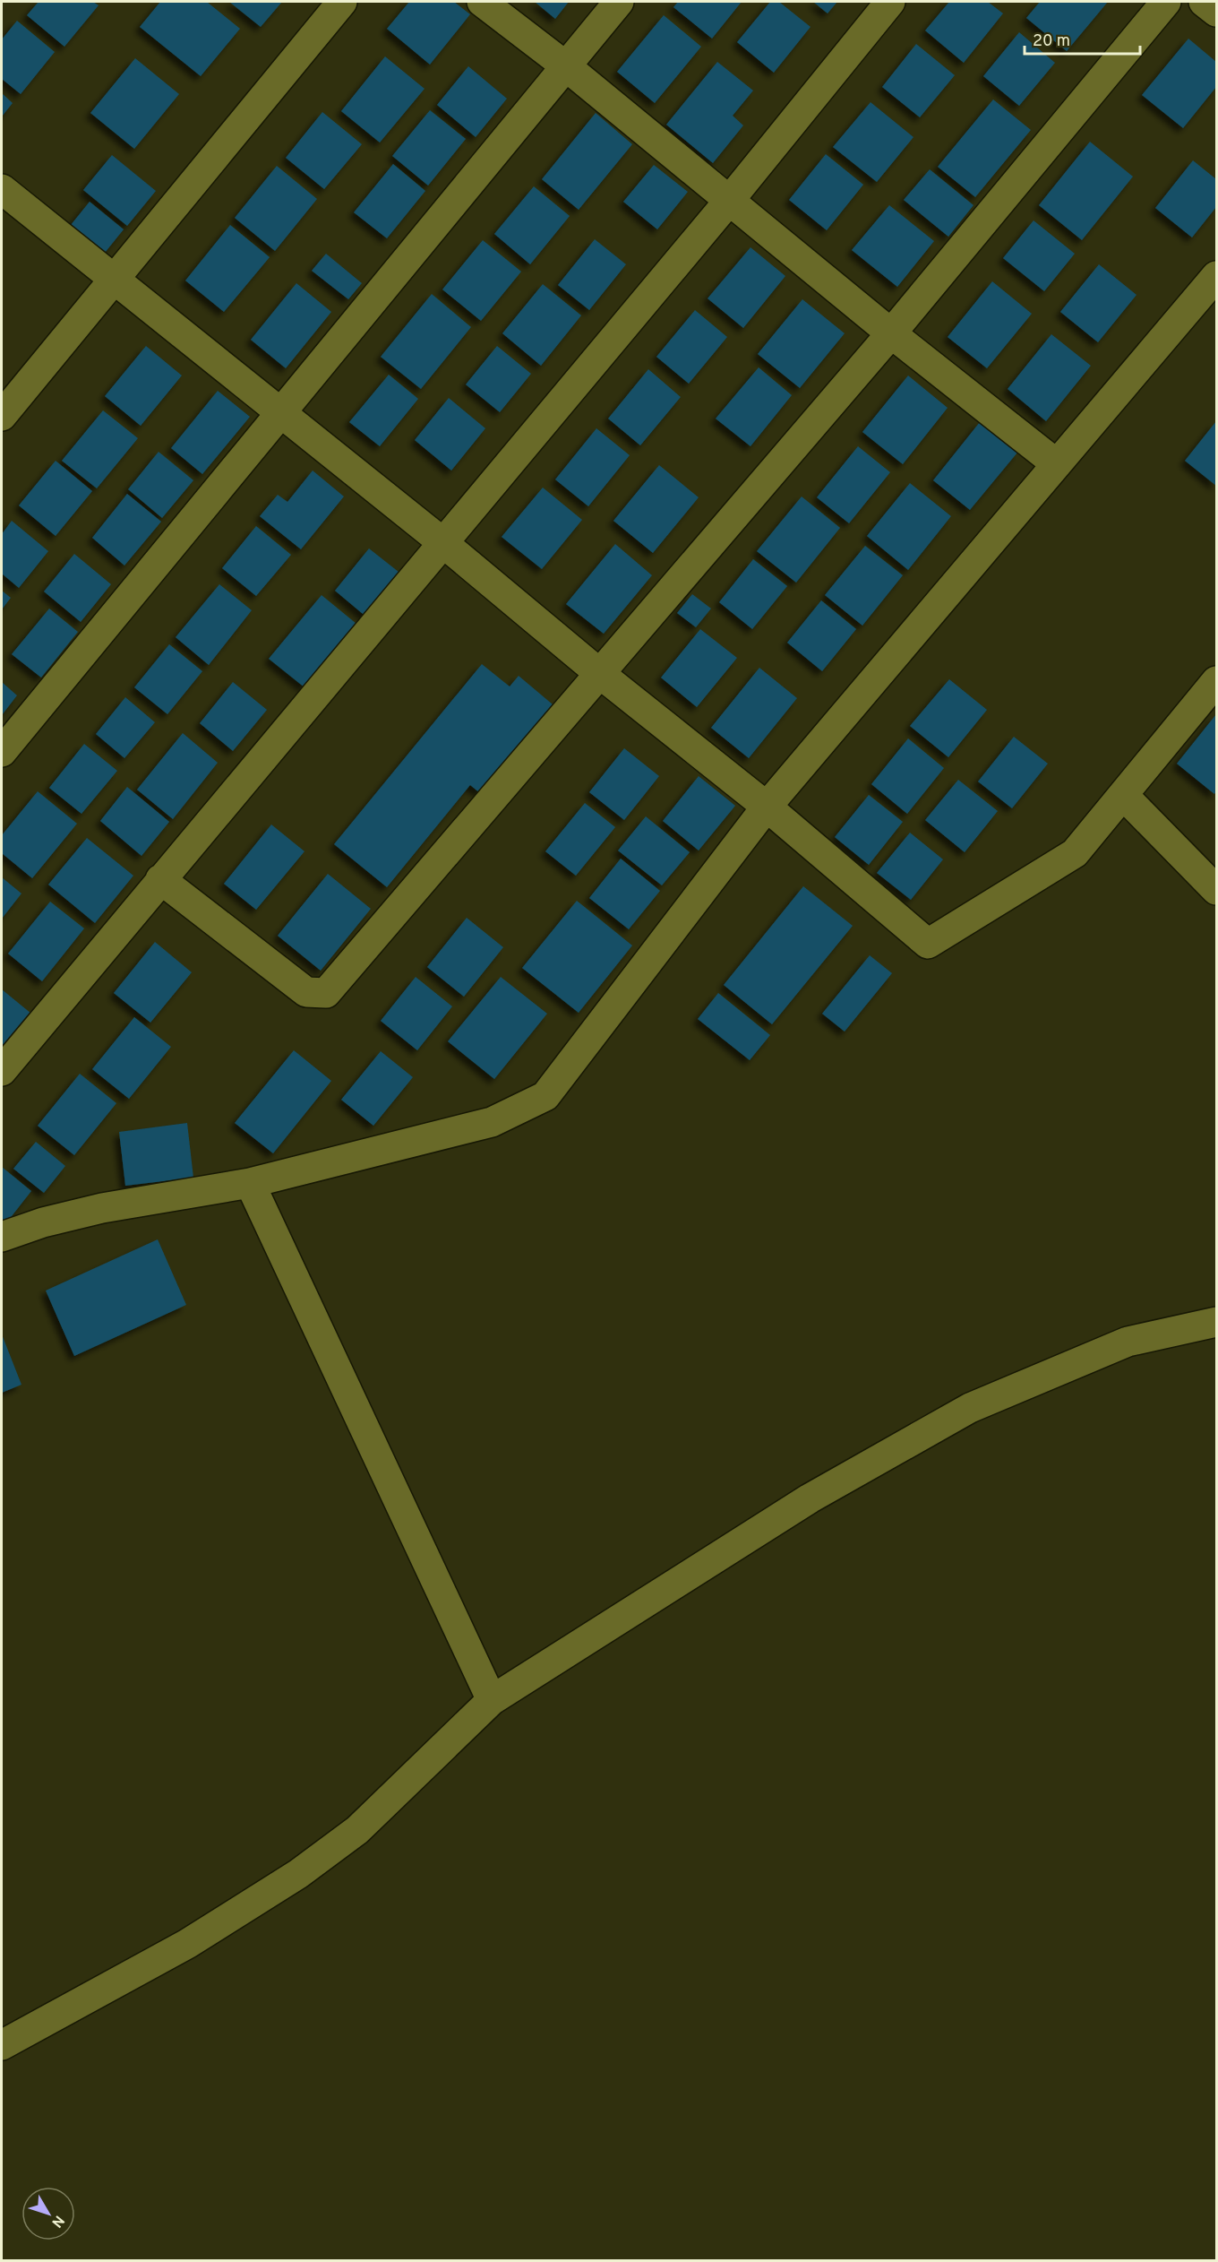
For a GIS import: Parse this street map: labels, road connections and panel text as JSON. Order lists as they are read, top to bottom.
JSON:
{
  "scale_bar": "20 m",
  "north": "bottom right"
}
